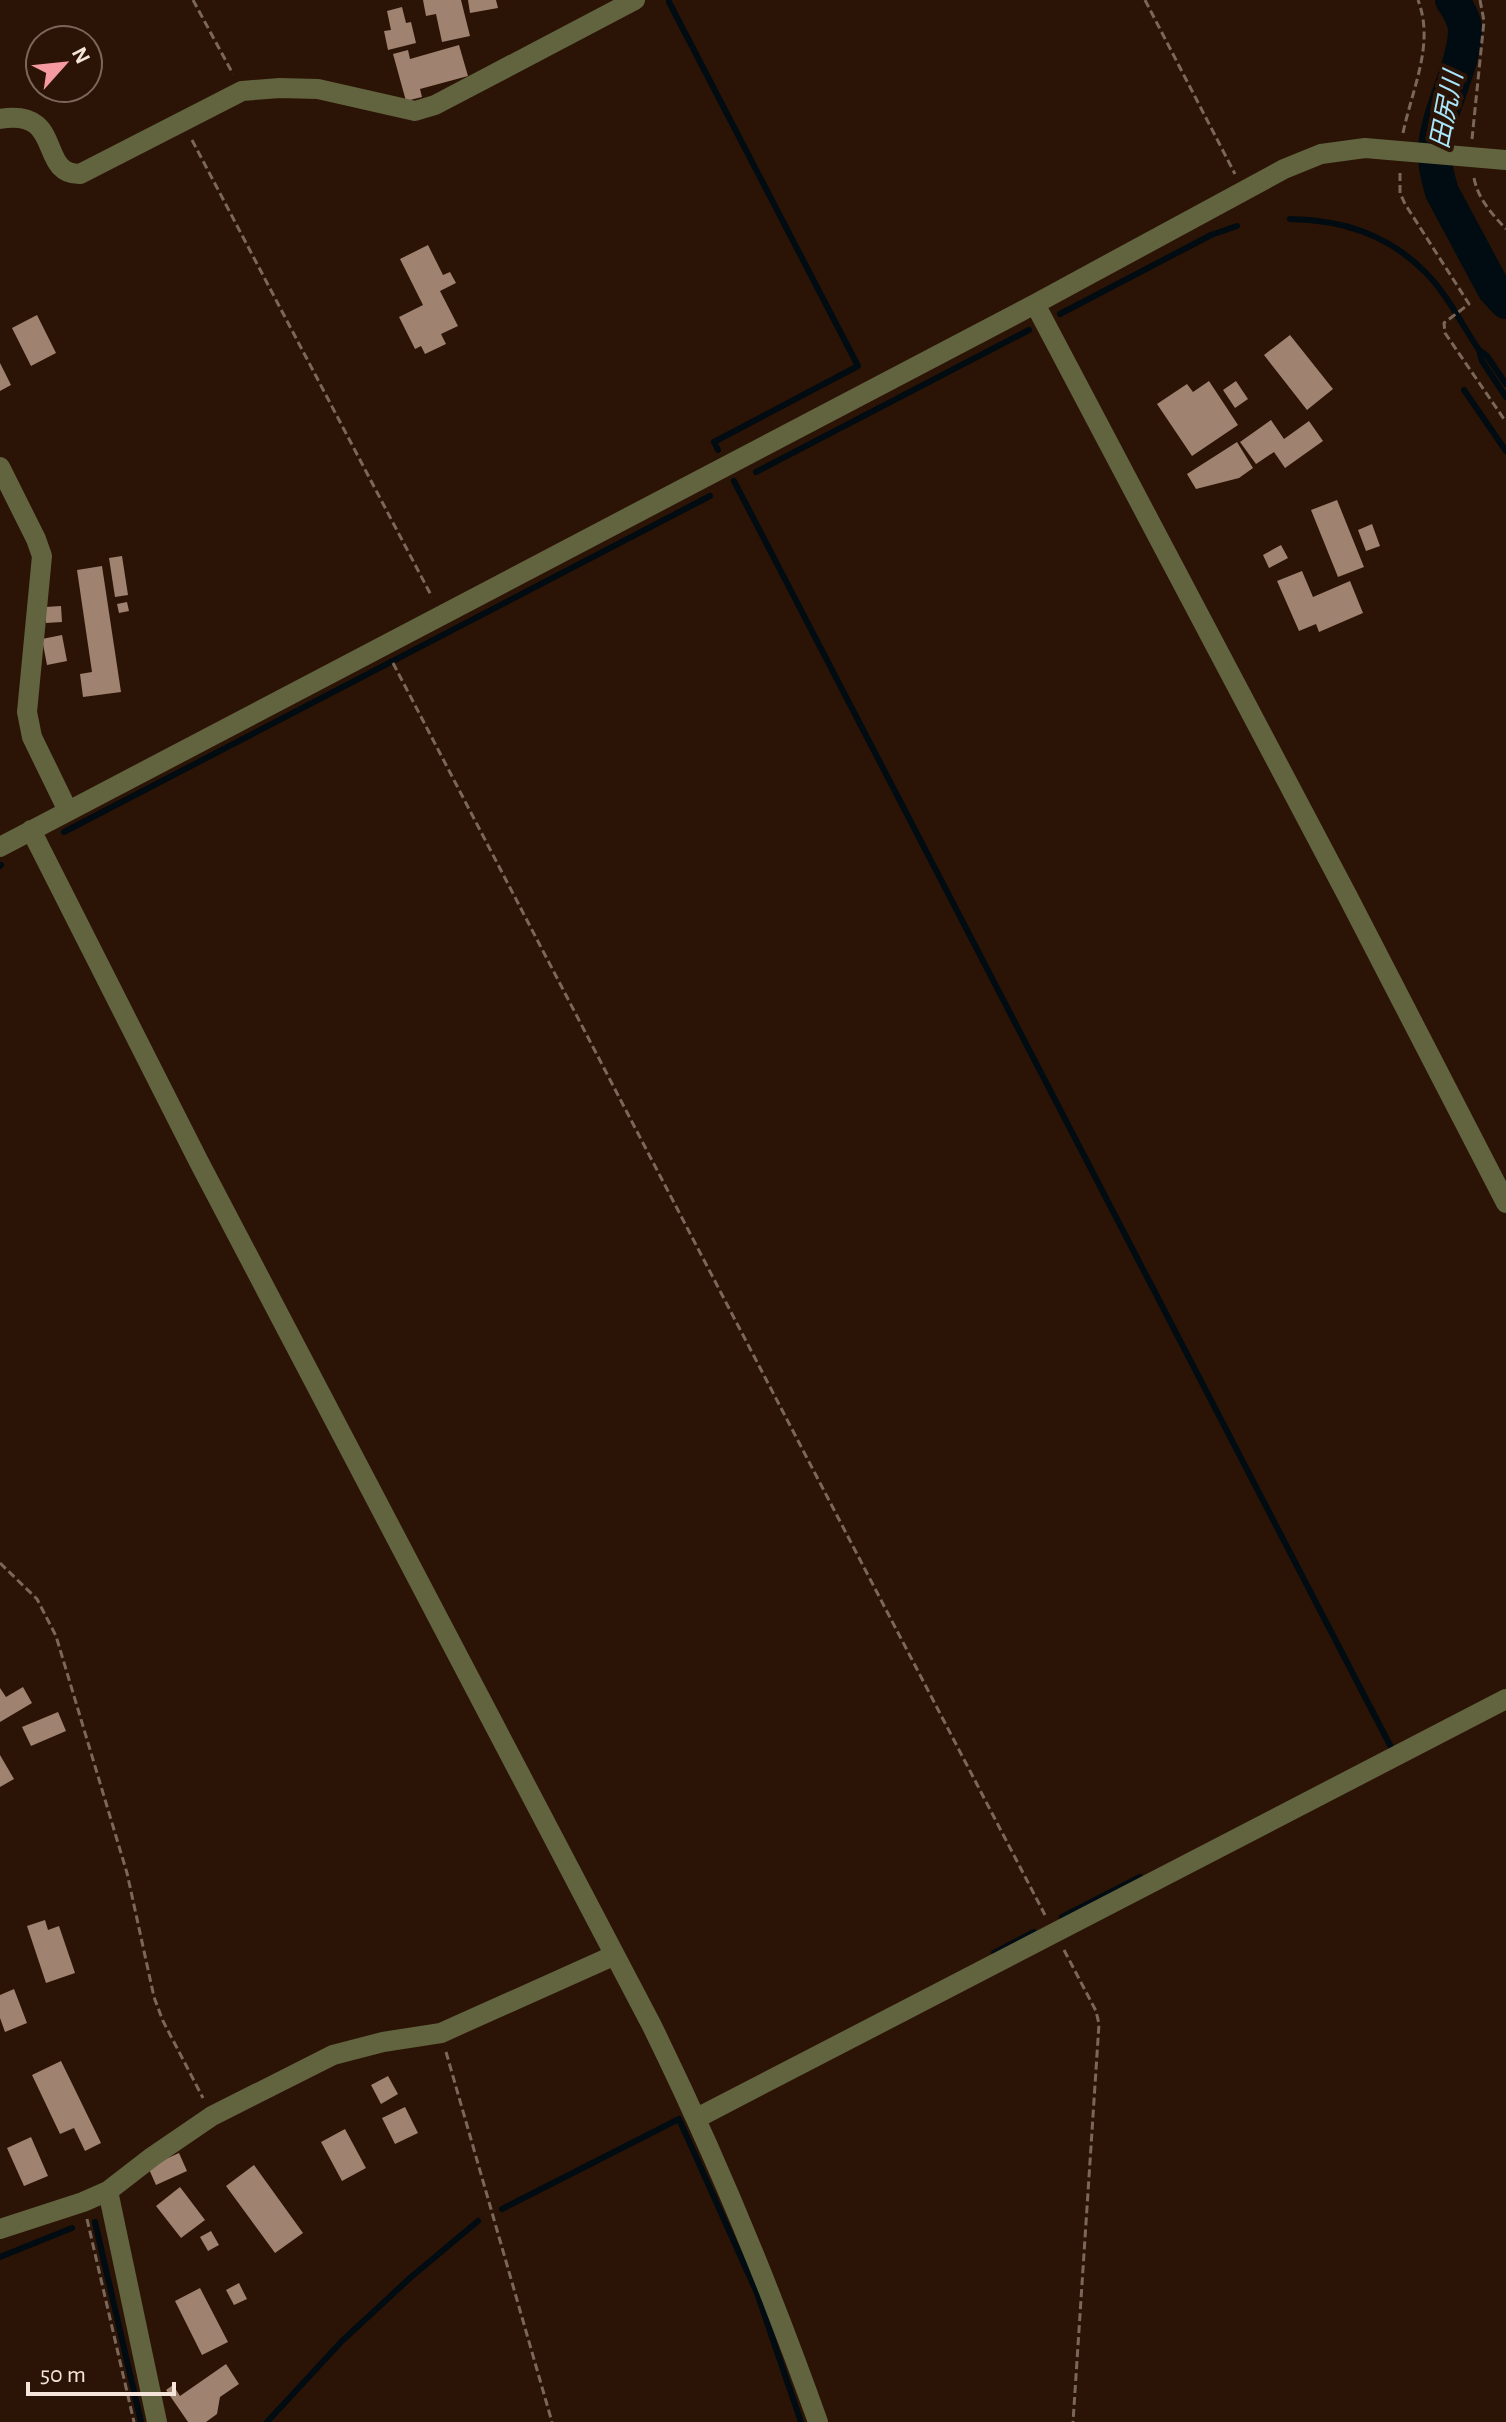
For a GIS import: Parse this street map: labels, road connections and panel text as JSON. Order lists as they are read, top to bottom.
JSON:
{
  "water": ["田尻川"],
  "scale_bar": "50 m",
  "north": "top right"
}
